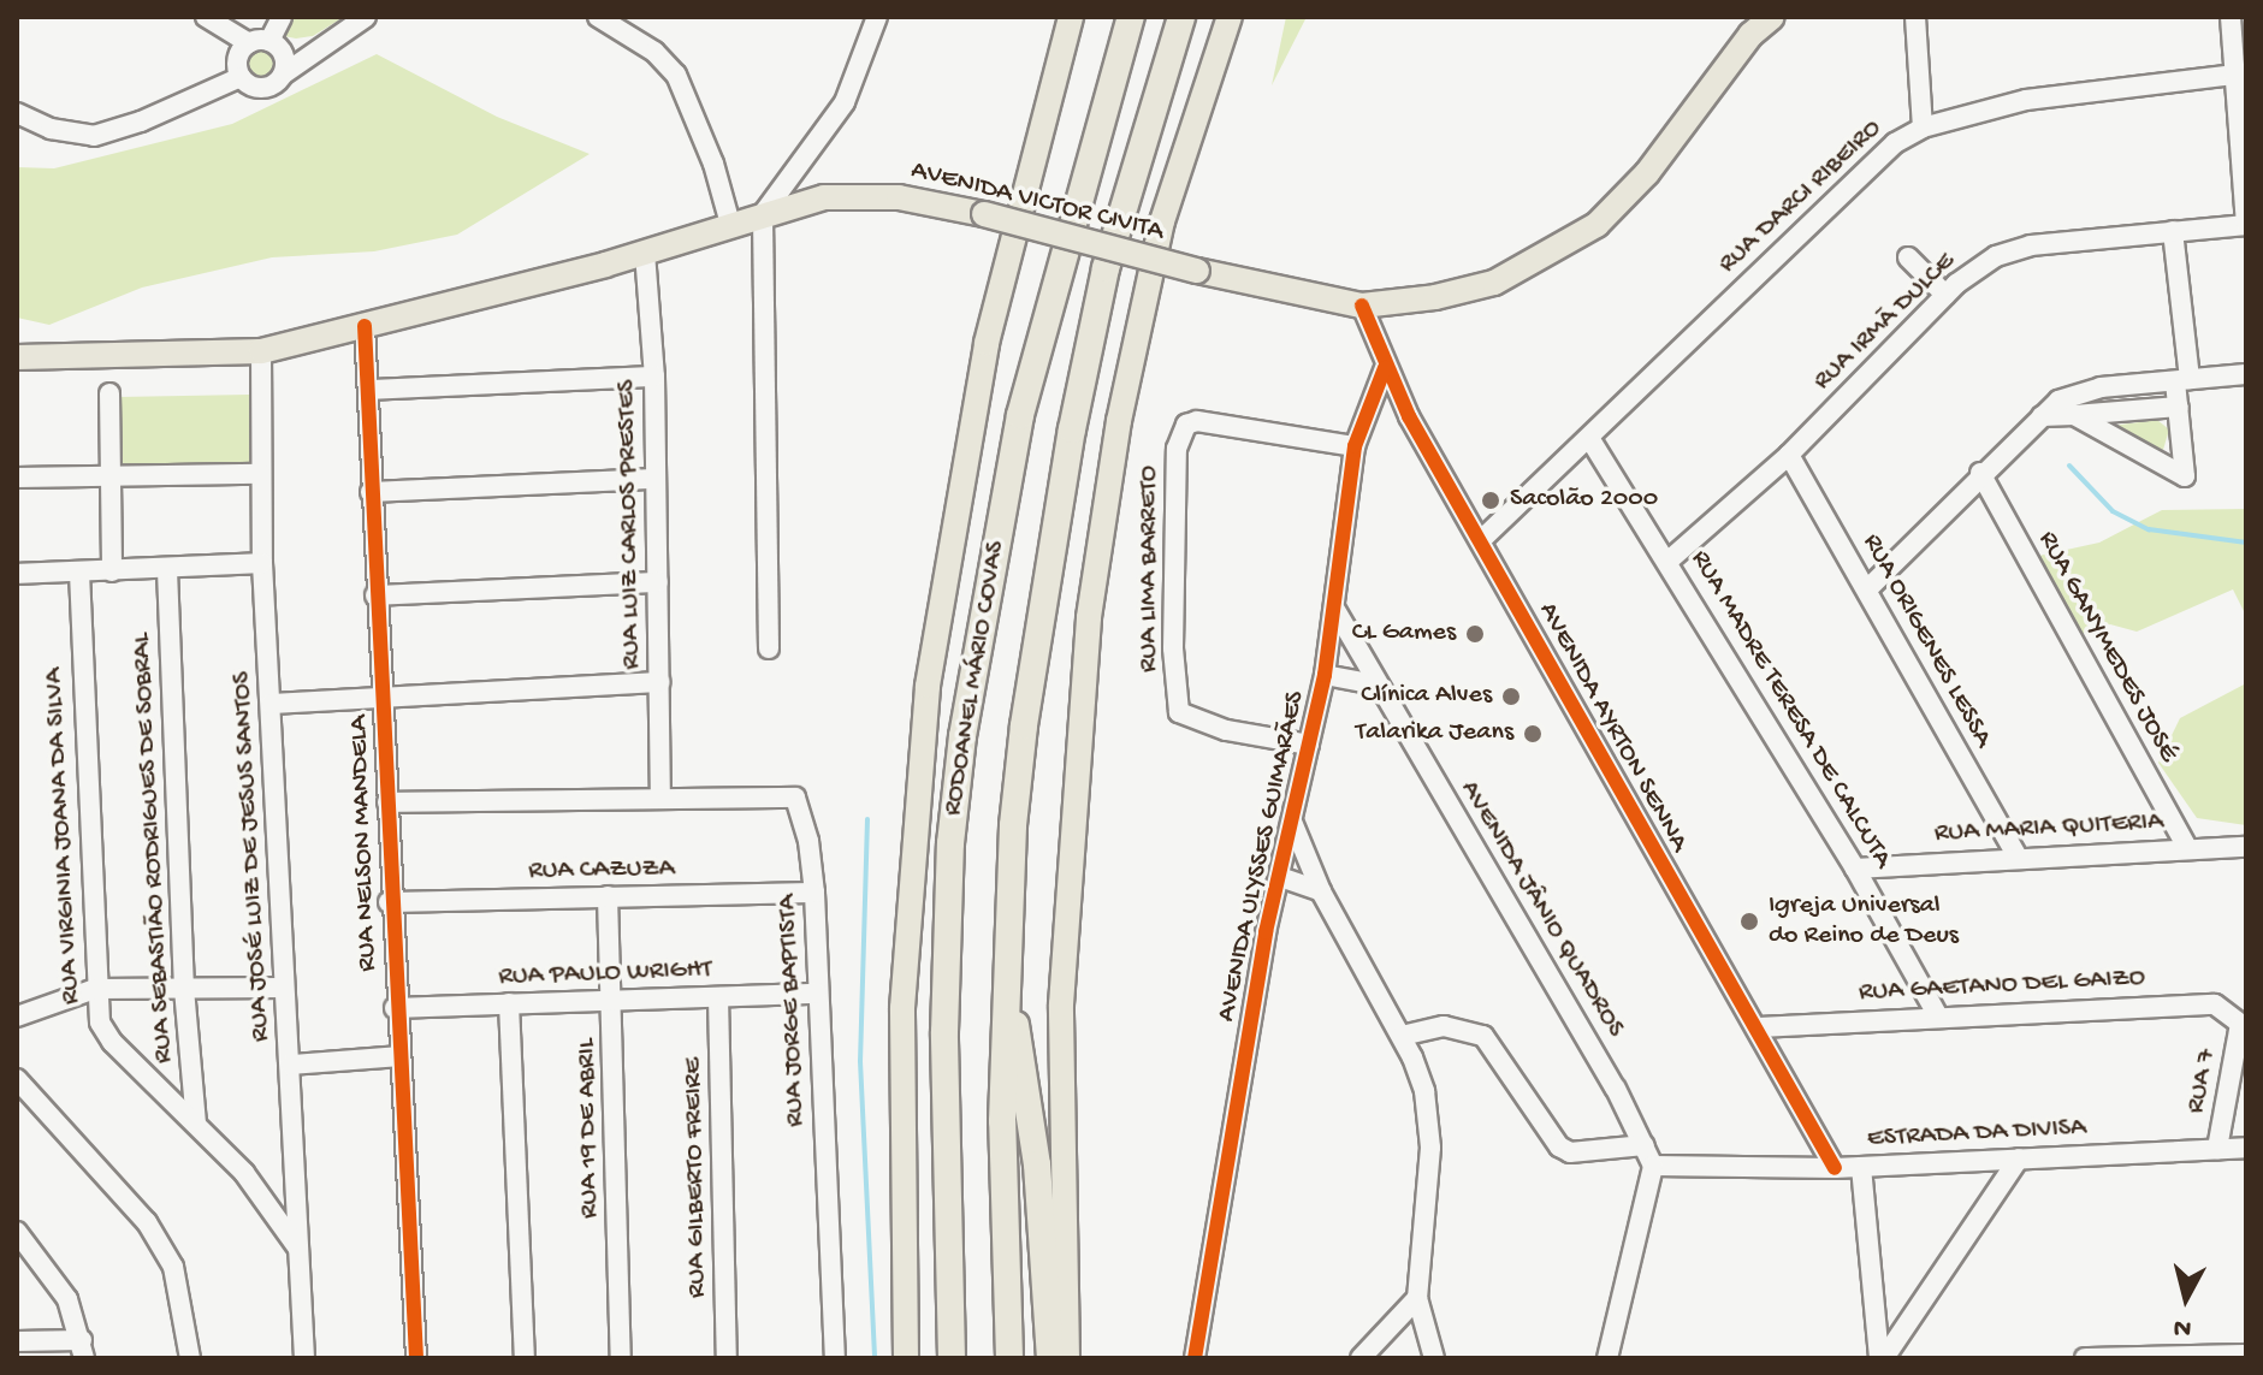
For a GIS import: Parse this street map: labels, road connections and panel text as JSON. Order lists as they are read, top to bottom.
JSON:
{
  "streets": {
    "highway": ["RODOANEL MÁRIO COVAS"],
    "main road": ["AVENIDA VICTOR CIVITA"],
    "street": [
      "RUA DARCI RIBEIRO",
      "RUA IRMÃ DULCE",
      "RUA LUIZ CARLOS PRESTES",
      "RUA LIMA BARRETO",
      "RUA ORIGENES LESSA",
      "RUA GANYMEDES JOSÉ",
      "RUA MADRE TERESA DE CALCUTA",
      "AVENIDA AYRTON SENNA",
      "RUA MARIA QUITERIA",
      "RUA VIRGINIA JOANA DA SILVA",
      "RUA NELSON MANDELA",
      "RUA SEBASTIÃO RODRIGUES DE SOBRAL",
      "RUA JOSÉ LUIZ DE JESUS SANTOS",
      "AVENIDA ULYSSES GUIMARÃES",
      "RUA CAZUZA",
      "AVENIDA JÂNIO QUADROS",
      "RUA PAULO WRIGHT",
      "RUA GAETANO DEL GAIZO",
      "RUA JORGE BAPTISTA",
      "RUA 7",
      "RUA 19 DE ABRIL",
      "ESTRADA DA DIVISA",
      "RUA GILBERTO FREIRE"
    ]
  },
  "crossings": [
    ["RUA DARCI RIBEIRO", "RUA MADRE TERESA DE CALCUTA"],
    ["RUA DARCI RIBEIRO", "AVENIDA AYRTON SENNA"],
    ["AVENIDA VICTOR CIVITA", "RUA LUIZ CARLOS PRESTES"],
    ["AVENIDA VICTOR CIVITA", "AVENIDA AYRTON SENNA"],
    ["AVENIDA VICTOR CIVITA", "RUA NELSON MANDELA"],
    ["AVENIDA VICTOR CIVITA", "RUA JOSÉ LUIZ DE JESUS SANTOS"],
    ["RUA IRMÃ DULCE", "RUA ORIGENES LESSA"],
    ["RUA IRMÃ DULCE", "RUA MADRE TERESA DE CALCUTA"],
    ["RUA LUIZ CARLOS PRESTES", "RUA JORGE BAPTISTA"],
    ["RUA LIMA BARRETO", "AVENIDA ULYSSES GUIMARÃES"],
    ["RUA ORIGENES LESSA", "RUA MARIA QUITERIA"],
    ["RUA GANYMEDES JOSÉ", "RUA MARIA QUITERIA"],
    ["RUA MADRE TERESA DE CALCUTA", "RUA MARIA QUITERIA"],
    ["RUA MADRE TERESA DE CALCUTA", "RUA GAETANO DEL GAIZO"],
    ["AVENIDA AYRTON SENNA", "AVENIDA ULYSSES GUIMARÃES"],
    ["AVENIDA AYRTON SENNA", "RUA GAETANO DEL GAIZO"],
    ["AVENIDA AYRTON SENNA", "ESTRADA DA DIVISA"],
    ["RUA VIRGINIA JOANA DA SILVA", "RUA SEBASTIÃO RODRIGUES DE SOBRAL"],
    ["RUA VIRGINIA JOANA DA SILVA", "RUA JOSÉ LUIZ DE JESUS SANTOS"],
    ["RUA NELSON MANDELA", "RUA CAZUZA"],
    ["RUA NELSON MANDELA", "RUA PAULO WRIGHT"],
    ["AVENIDA ULYSSES GUIMARÃES", "AVENIDA JÂNIO QUADROS"],
    ["RUA CAZUZA", "RUA JORGE BAPTISTA"],
    ["RUA CAZUZA", "RUA 19 DE ABRIL"],
    ["AVENIDA JÂNIO QUADROS", "ESTRADA DA DIVISA"],
    ["RUA PAULO WRIGHT", "RUA JORGE BAPTISTA"],
    ["RUA PAULO WRIGHT", "RUA 19 DE ABRIL"],
    ["RUA PAULO WRIGHT", "RUA GILBERTO FREIRE"],
    ["RUA GAETANO DEL GAIZO", "RUA 7"],
    ["RUA 7", "ESTRADA DA DIVISA"]
  ],
  "places": [
    "Sacolão 2000",
    "CL Games",
    "Clínica Alves",
    "Talarika Jeans",
    "Igreja Universal do Reino de Deus"
  ],
  "north": "bottom"
}
